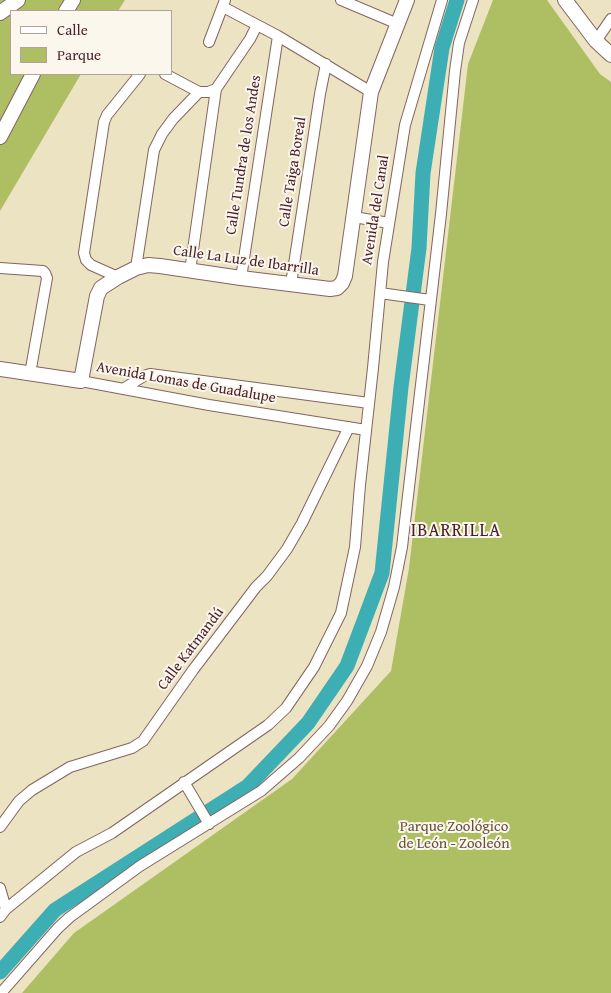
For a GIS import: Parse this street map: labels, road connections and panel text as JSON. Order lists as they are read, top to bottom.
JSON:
{
  "streets": {
    "street": [
      "Calle Tundra de los Andes",
      "Calle Taiga Boreal",
      "Avenida del Canal",
      "Calle La Luz de Ibarrilla",
      "Avenida Lomas de Guadalupe",
      "Calle Katmandú"
    ]
  },
  "crossings": [
    ["Calle Tundra de los Andes", "Calle La Luz de Ibarrilla"],
    ["Calle Taiga Boreal", "Calle La Luz de Ibarrilla"],
    ["Avenida del Canal", "Avenida Lomas de Guadalupe"],
    ["Avenida Lomas de Guadalupe", "Calle Katmandú"]
  ],
  "districts": ["IBARRILLA"],
  "parks": ["Parque Zoológico de León - Zooleón"],
  "legend": ["Calle", "Parque"]
}
